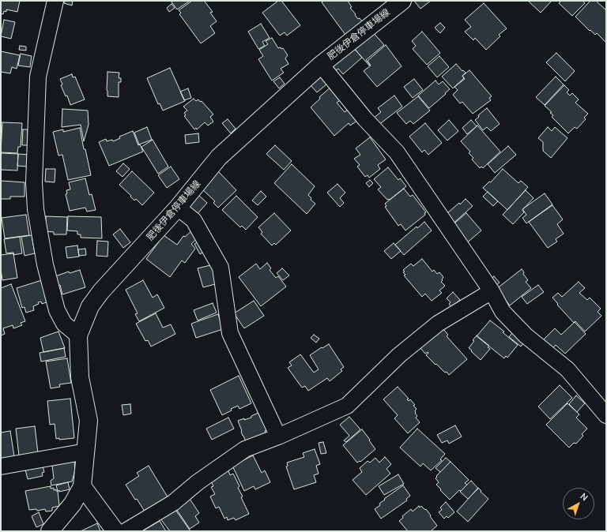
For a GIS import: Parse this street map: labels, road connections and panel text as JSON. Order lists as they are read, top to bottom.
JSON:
{
  "streets": {
    "main road": ["肥後伊倉停車場線"]
  },
  "north": "top right"
}
